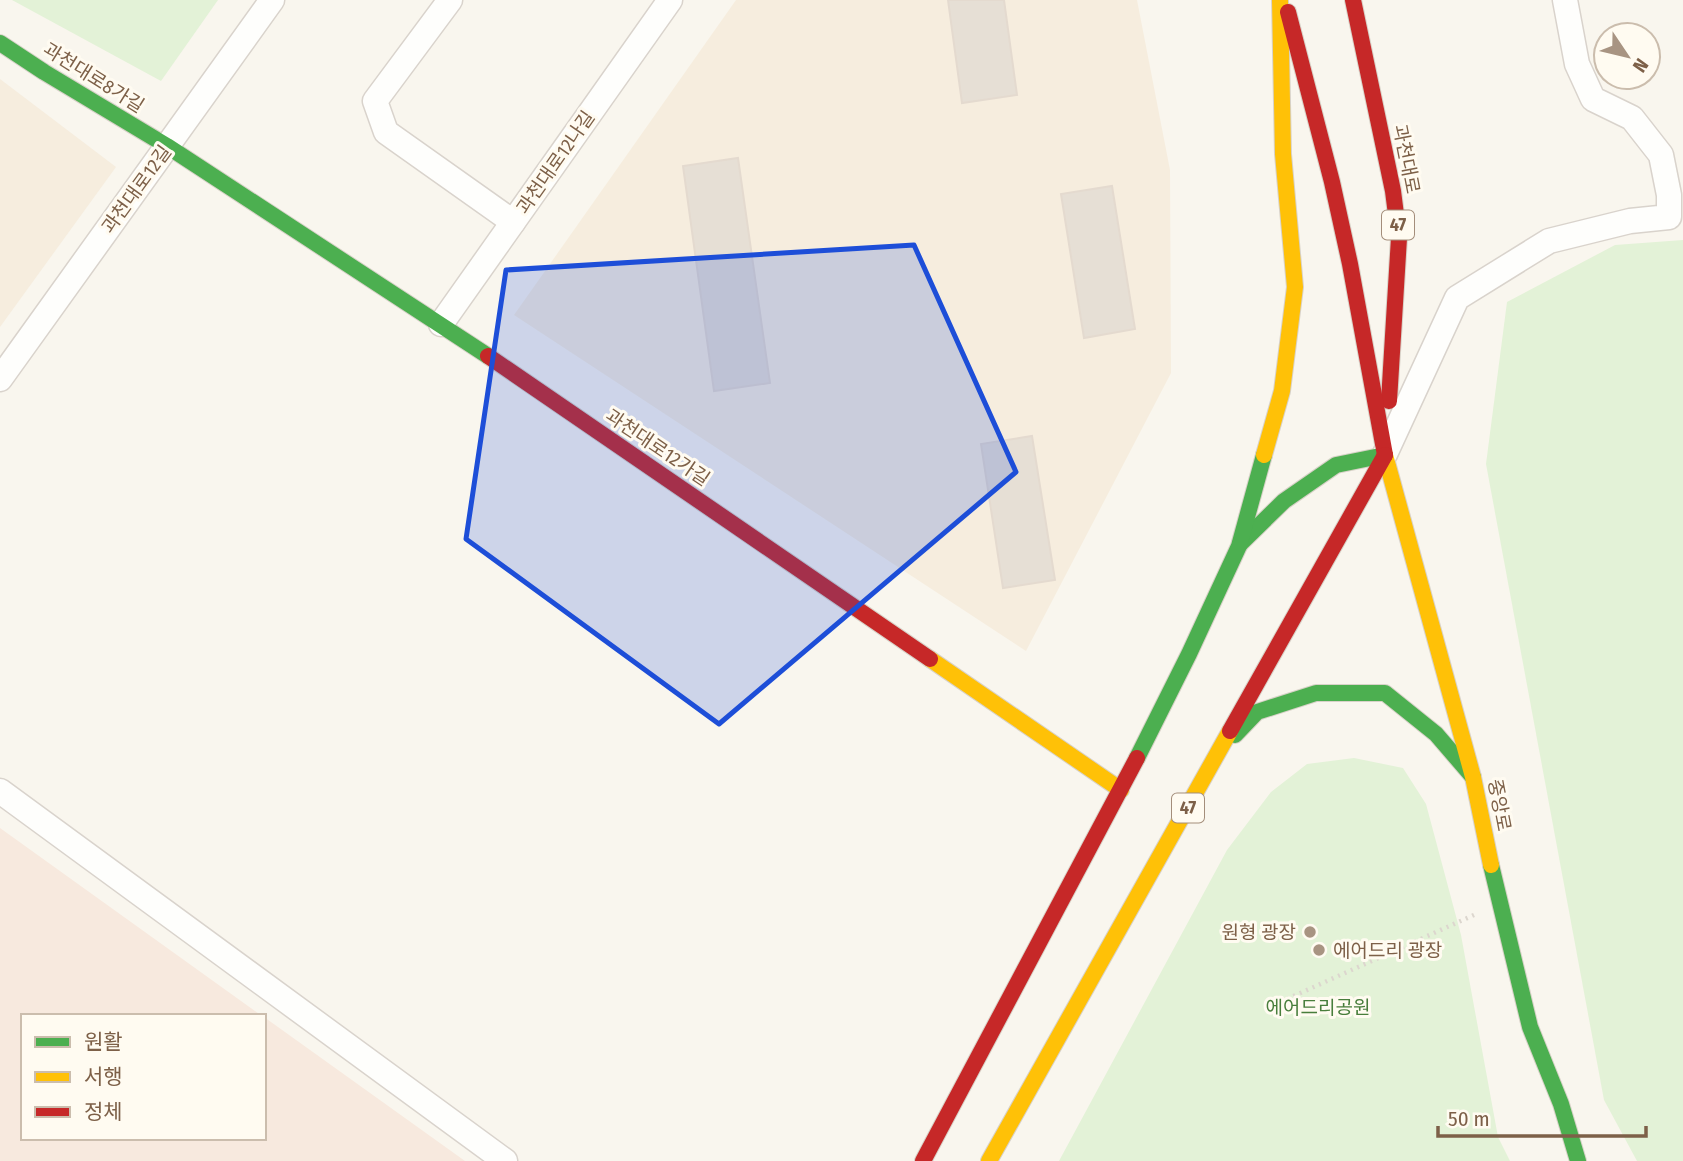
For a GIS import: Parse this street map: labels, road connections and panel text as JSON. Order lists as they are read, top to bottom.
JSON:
{
  "streets": {
    "main road": [
      "과천대로8가길",
      "과천대로",
      "47",
      "과천대로12가길",
      "중앙로"
    ],
    "street": ["과천대로12나길", "과천대로12길"]
  },
  "crossings": [
    ["과천대로8가길", "과천대로12길"],
    ["과천대로8가길", "과천대로12가길"],
    ["과천대로", "47"],
    ["과천대로", "중앙로"],
    ["과천대로12나길", "과천대로12가길"],
    ["과천대로12길", "과천대로12가길"],
    ["47", "중앙로"]
  ],
  "parks": ["에어드리공원"],
  "places": ["원형 광장", "에어드리 광장"],
  "legend": ["원활", "서행", "정체"],
  "scale_bar": "50 m",
  "north": "bottom right"
}
